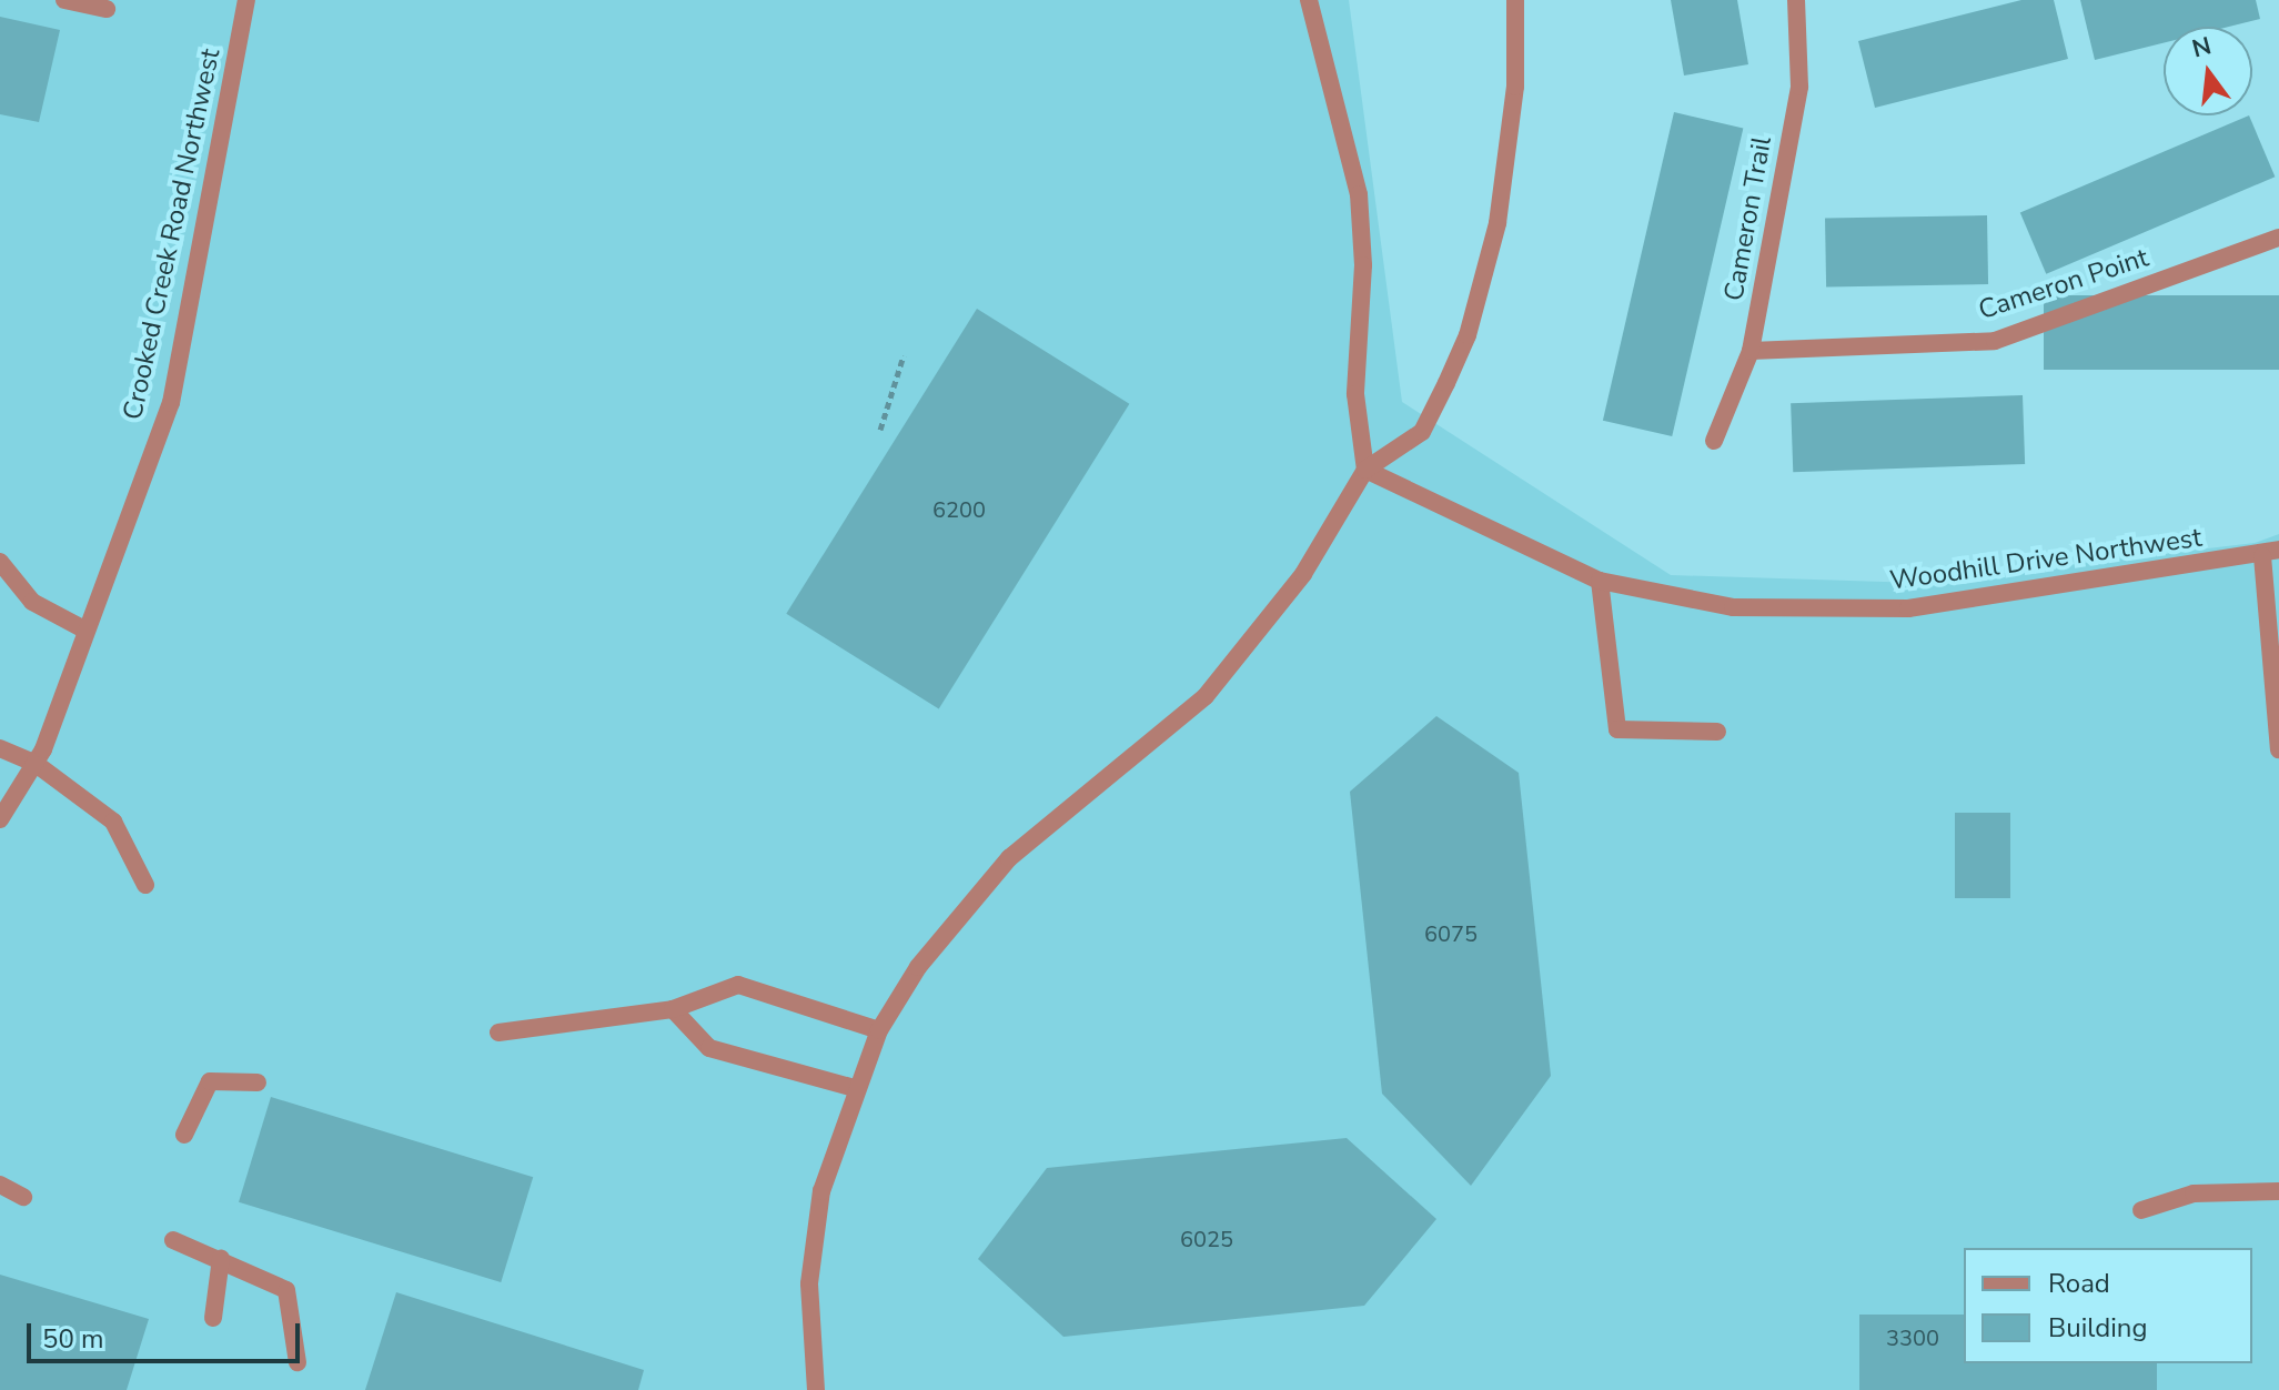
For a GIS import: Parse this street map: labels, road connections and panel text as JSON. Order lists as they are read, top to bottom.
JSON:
{
  "streets": {
    "street": [
      "Cameron Trail",
      "Crooked Creek Road Northwest",
      "Cameron Point",
      "Woodhill Drive Northwest"
    ]
  },
  "crossings": [
    ["Cameron Trail", "Cameron Point"]
  ],
  "house_numbers": [
    "6200",
    "6075",
    "6025",
    "3300"
  ],
  "legend": ["Road", "Building"],
  "scale_bar": "50 m",
  "north": "top"
}
